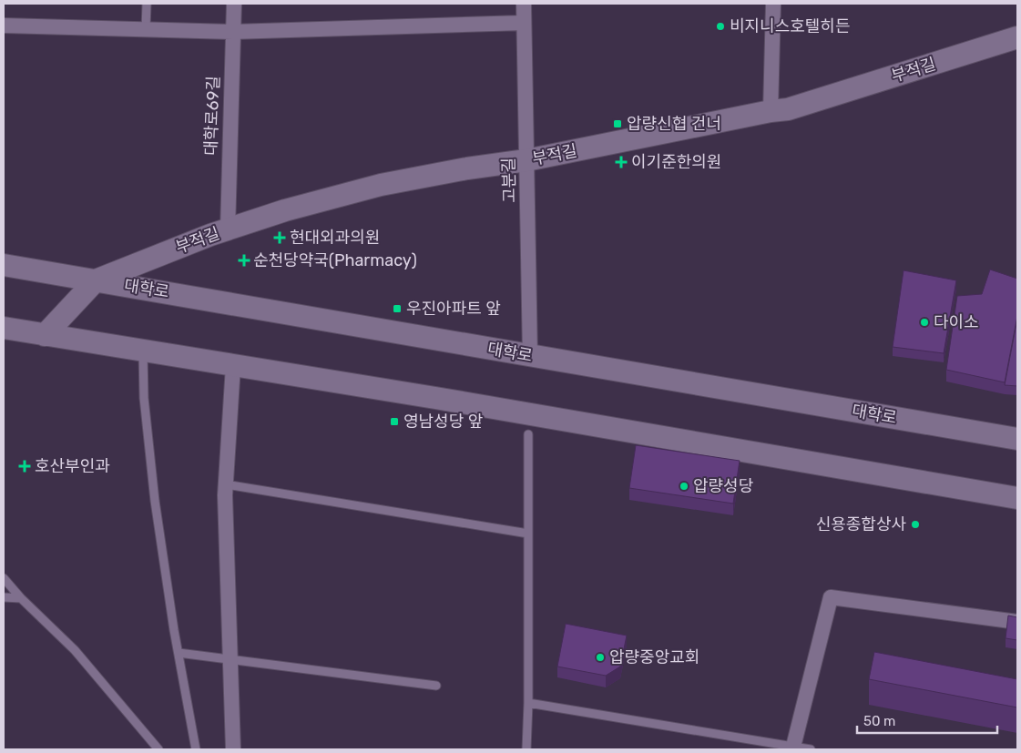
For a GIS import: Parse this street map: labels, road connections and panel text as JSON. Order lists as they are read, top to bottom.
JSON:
{
  "streets": {
    "main road": ["부적길", "대학로"],
    "street": ["대학로69길", "고분길"]
  },
  "crossings": [
    ["부적길", "대학로69길"],
    ["부적길", "고분길"],
    ["부적길", "대학로"],
    ["고분길", "대학로"]
  ],
  "places": {
    "other": [
      "비지니스호텔히든",
      "다이소",
      "압량성당",
      "신용종합상사",
      "압량중앙교회"
    ],
    "transit": ["압량신협 건너", "우진아파트 앞", "영남성당 앞"],
    "health": [
      "이기준한의원",
      "현대외과의원",
      "순천당약국(Pharmacy)",
      "호산부인과"
    ]
  },
  "scale_bar": "50 m"
}
